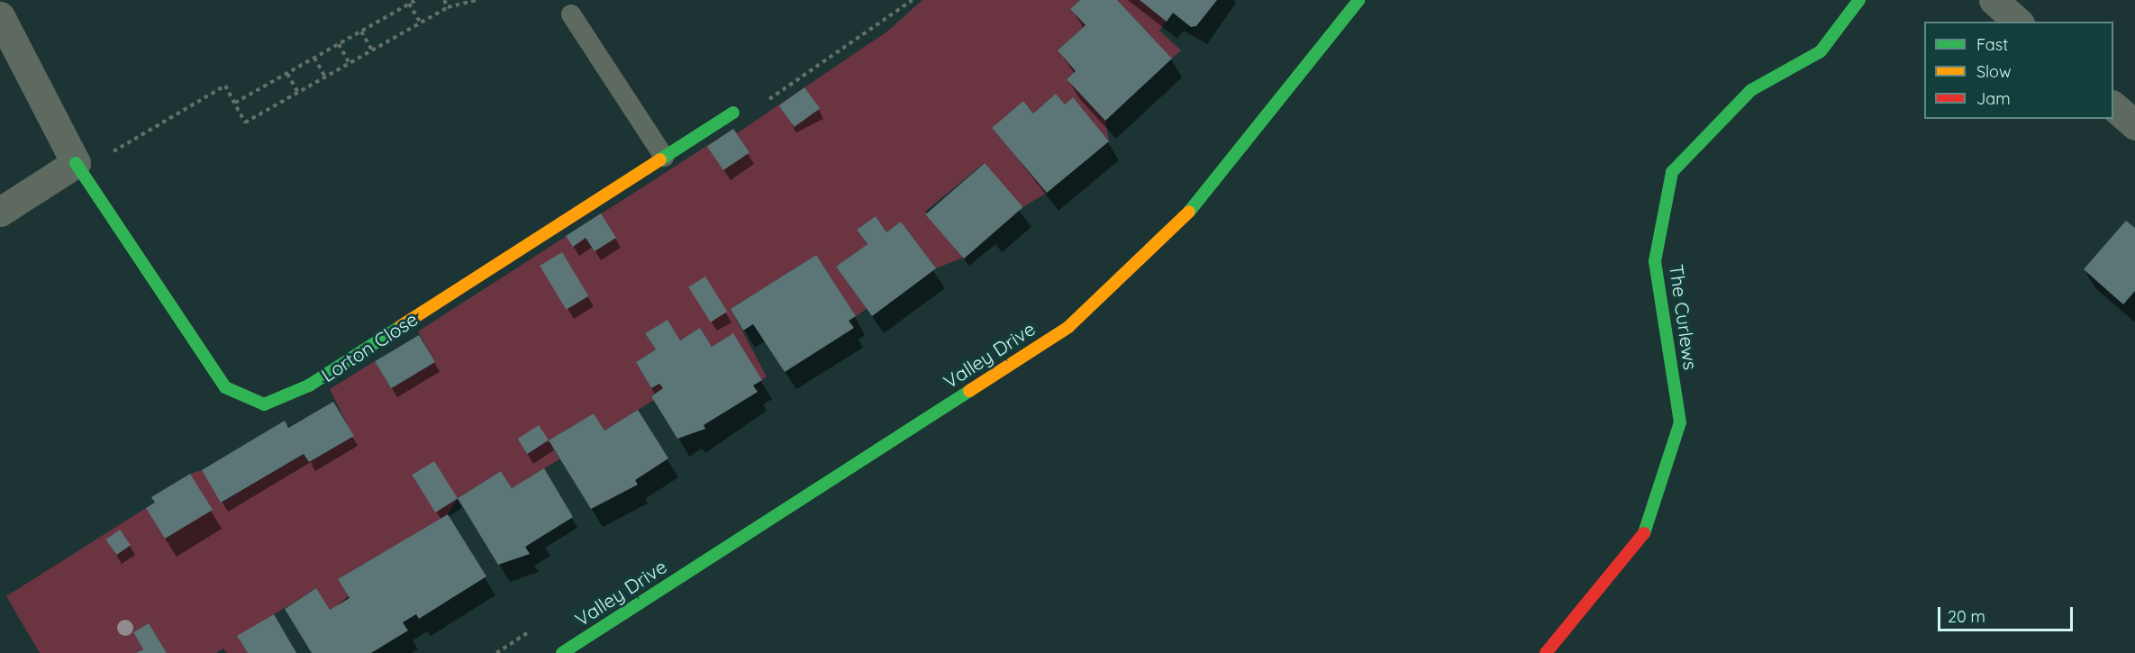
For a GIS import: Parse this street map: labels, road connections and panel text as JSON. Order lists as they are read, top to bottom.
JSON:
{
  "streets": {
    "street": ["The Curlews", "Lorton Close", "Valley Drive"]
  },
  "legend": ["Fast", "Slow", "Jam"],
  "scale_bar": "20 m"
}
